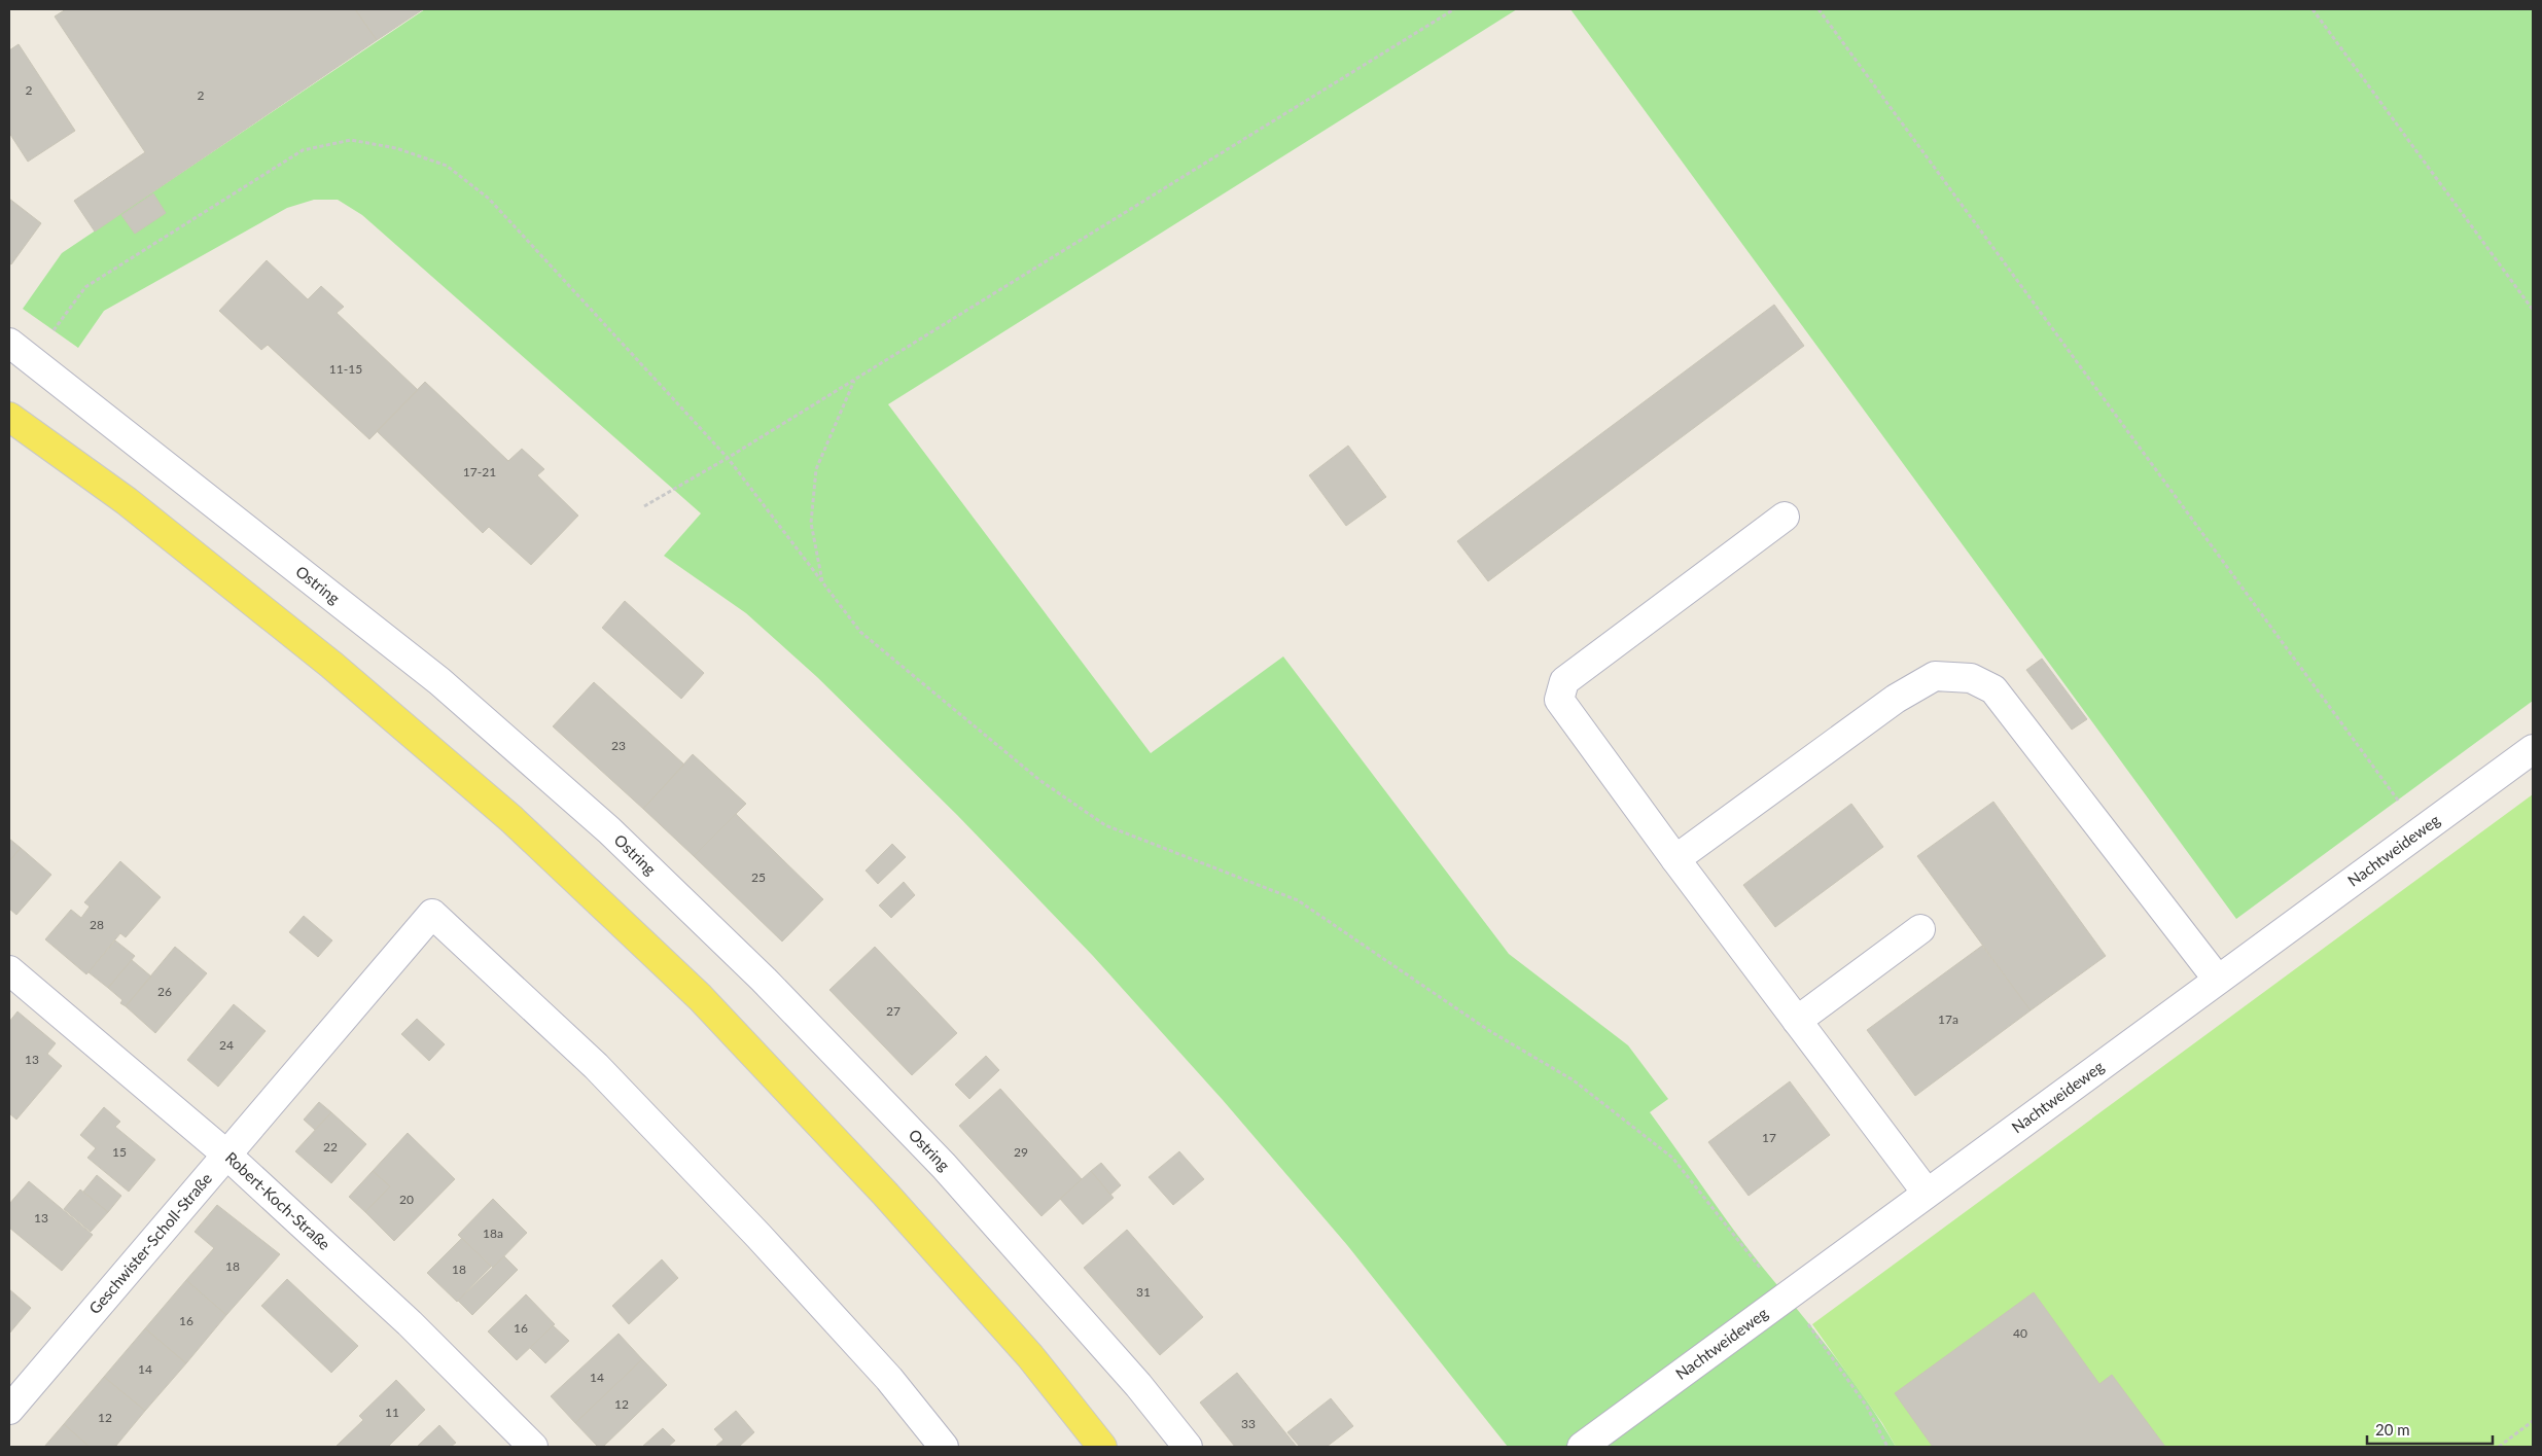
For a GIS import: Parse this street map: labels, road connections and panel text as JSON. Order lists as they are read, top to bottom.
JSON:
{
  "streets": {
    "street": [
      "Ostring",
      "Nachtweideweg",
      "Robert-Koch-Straße",
      "Geschwister-Scholl-Straße"
    ]
  },
  "crossings": [
    ["Robert-Koch-Straße", "Geschwister-Scholl-Straße"]
  ],
  "house_numbers": [
    "2",
    "2",
    "11-15",
    "17-21",
    "23",
    "25",
    "28",
    "26",
    "27",
    "17a",
    "24",
    "13",
    "17",
    "22",
    "15",
    "29",
    "20",
    "13",
    "18a",
    "18",
    "18",
    "31",
    "16",
    "16",
    "40",
    "14",
    "14",
    "12",
    "11",
    "12",
    "33"
  ],
  "scale_bar": "20 m"
}
